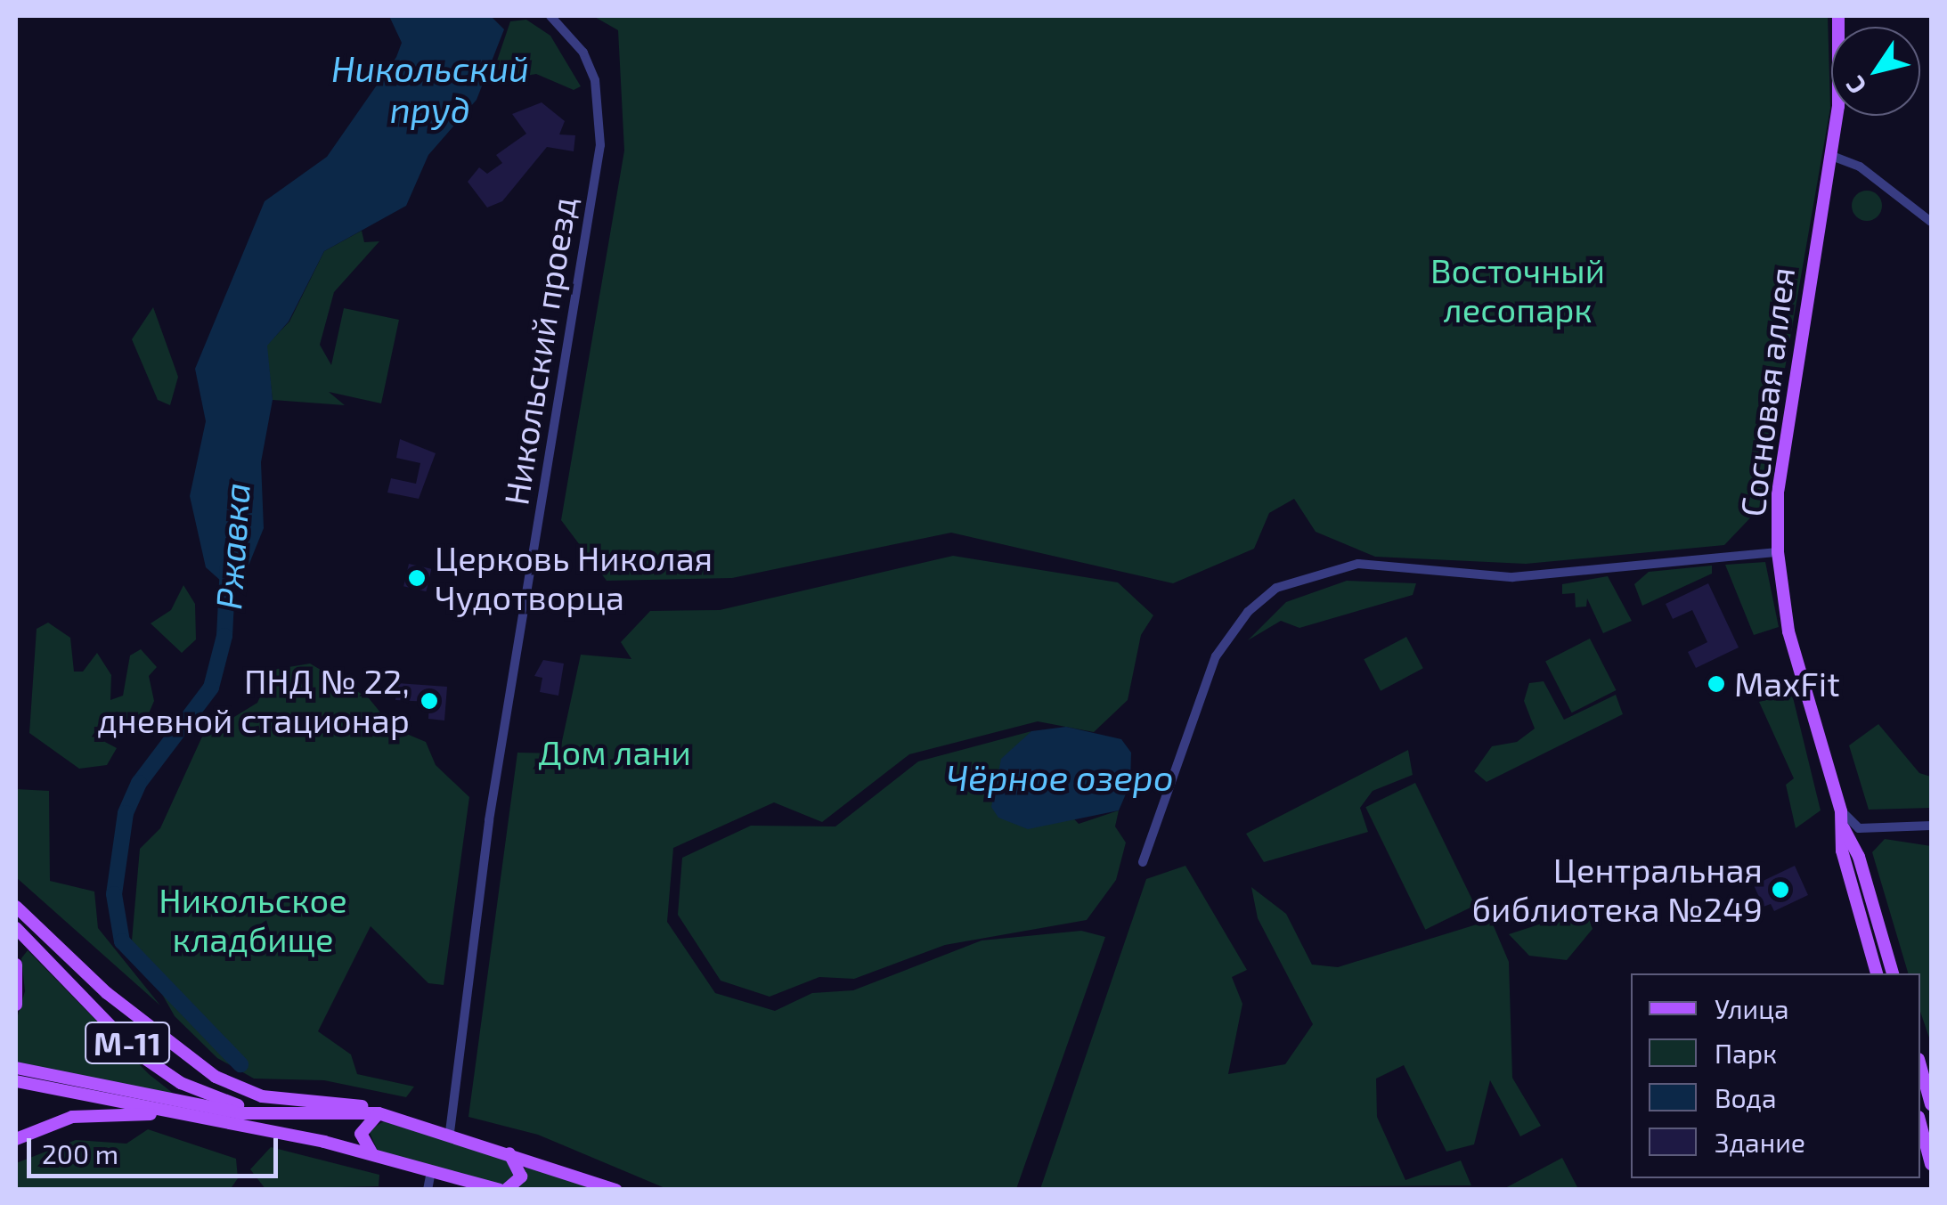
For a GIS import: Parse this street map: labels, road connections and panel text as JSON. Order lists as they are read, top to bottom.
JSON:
{
  "streets": {
    "main road": ["Сосновая аллея", "М-11"],
    "street": ["Никольский проезд"]
  },
  "water": ["Никольский пруд", "Ржавка", "Чёрное озеро"],
  "parks": ["Восточный лесопарк", "Дом лани", "Никольское кладбище"],
  "places": [
    "Церковь Николая Чудотворца",
    "MaxFit",
    "ПНД № 22, дневной стационар",
    "Центральная библиотека №249"
  ],
  "legend": [
    "Улица",
    "Парк",
    "Вода",
    "Здание"
  ],
  "scale_bar": "200 m",
  "north": "bottom left"
}
